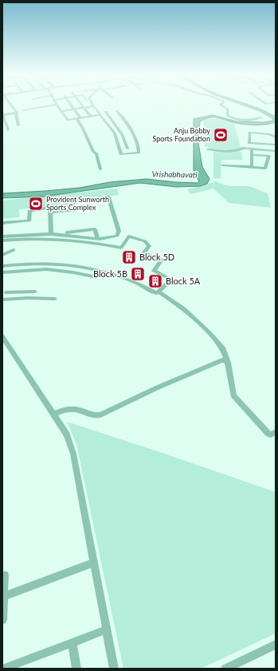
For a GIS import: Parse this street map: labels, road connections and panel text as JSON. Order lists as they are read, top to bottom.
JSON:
{
  "water": ["Vrishabhavati"],
  "places": {
    "sports": ["Anju Bobby Sports Foundation", "Provident Sunworth Sports Complex"],
    "building": ["Block 5D", "Block 5B", "Block 5A"]
  }
}
